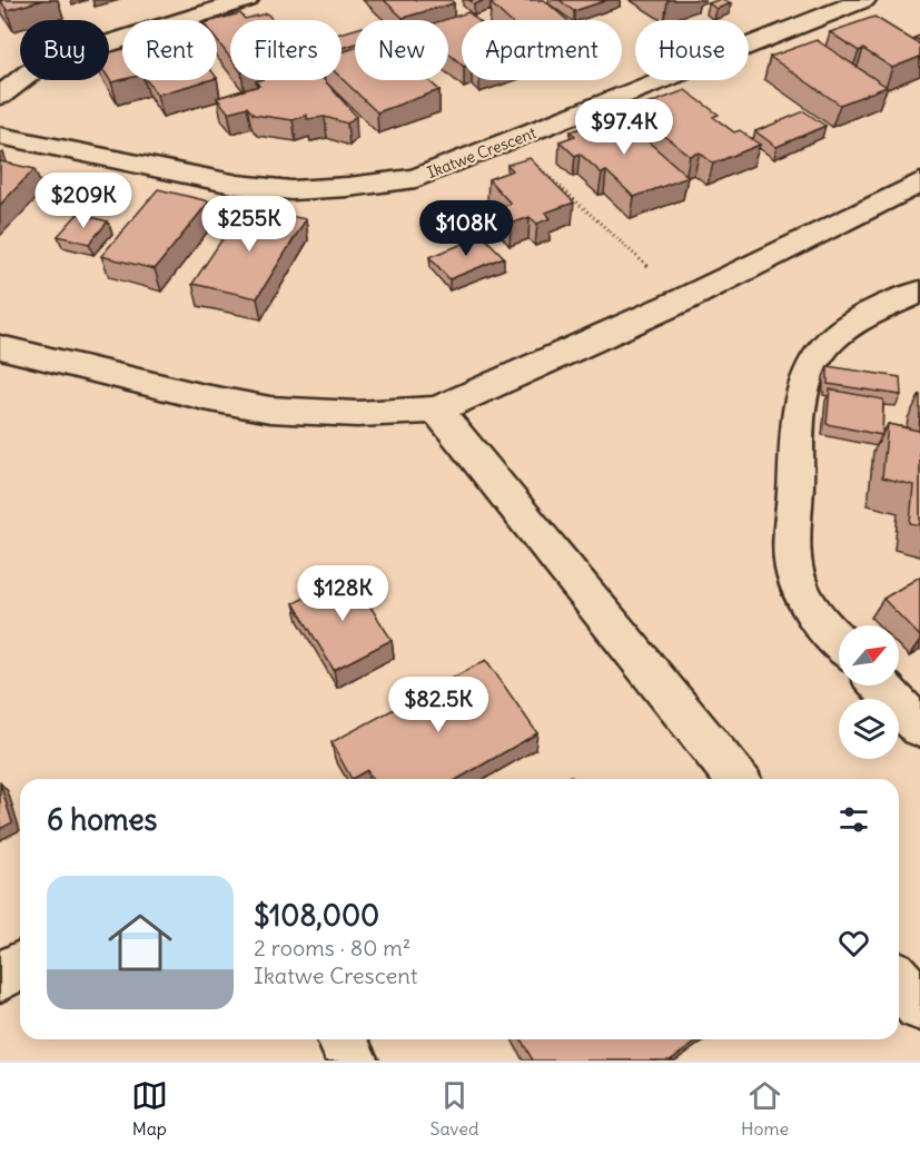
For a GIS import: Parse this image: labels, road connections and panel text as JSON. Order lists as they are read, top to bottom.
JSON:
{
  "streets": {
    "street": ["Ikatwe Crescent"]
  },
  "north": "top right",
  "page": {
    "chip": [
      "Buy",
      "Rent",
      "Filters",
      "New",
      "Apartment",
      "House"
    ],
    "price": [
      "$97.4K",
      "$209K",
      "$255K",
      "$108K",
      "$128K",
      "$82.5K"
    ],
    "heading": "6 homes",
    "list": [
      {
        "name": "$108,000",
        "note": "2 rooms · 80 m² · Ikatwe Crescent"
      }
    ],
    "tabs": ["Map", "Saved", "Home"]
  }
}
